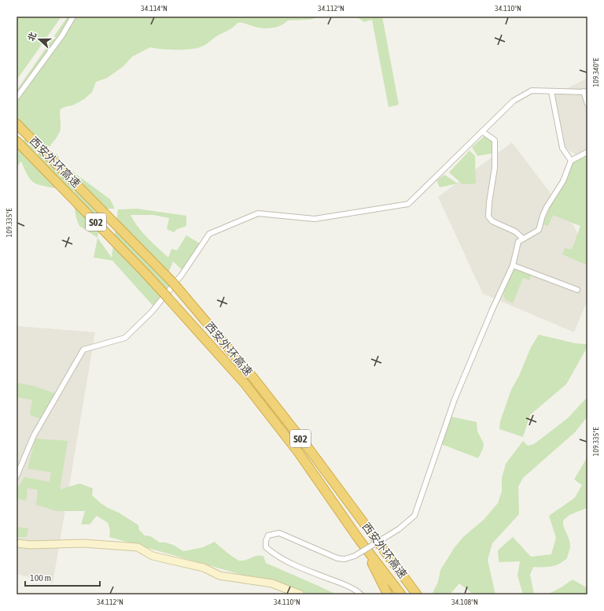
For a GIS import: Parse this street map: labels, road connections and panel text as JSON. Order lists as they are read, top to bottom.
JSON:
{
  "streets": {
    "highway": ["西安外环高速", "S02"]
  },
  "scale_bar": "100 m",
  "north": "left",
  "coordinates": [
    "34.114°N",
    "34.112°N",
    "34.110°N",
    "109.340°E",
    "109.335°E",
    "34.108°N"
  ]
}
